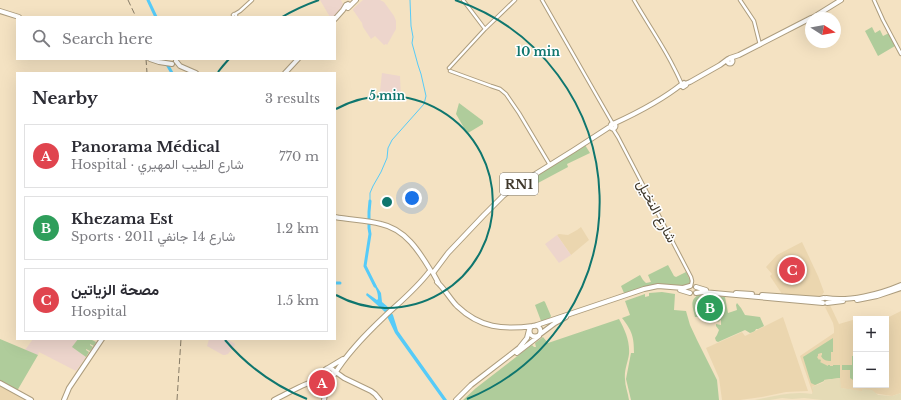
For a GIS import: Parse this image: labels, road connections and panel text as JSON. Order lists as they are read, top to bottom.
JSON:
{
  "streets": {
    "main road": ["RN1"],
    "street": ["شارع النخيل"]
  },
  "crossings": [
    ["RN1", "شارع النخيل"]
  ],
  "north": "right",
  "page": {
    "search": "Search here",
    "heading": ["Nearby", "3 results"],
    "list": [
      {
        "mark": "A",
        "name": "Panorama Médical",
        "note": "Hospital · شارع الطيب المهيري",
        "value": "770 m"
      },
      {
        "mark": "B",
        "name": "Khezama Est",
        "note": "Sports · شارع 14 جانفي 2011",
        "value": "1.2 km"
      },
      {
        "mark": "C",
        "name": "مصحة الزياتين",
        "note": "Hospital",
        "value": "1.5 km"
      }
    ],
    "pins": ["C", "B", "A"],
    "map_buttons": ["+", "−"]
  },
  "rings": ["10 min", "5 min"]
}
